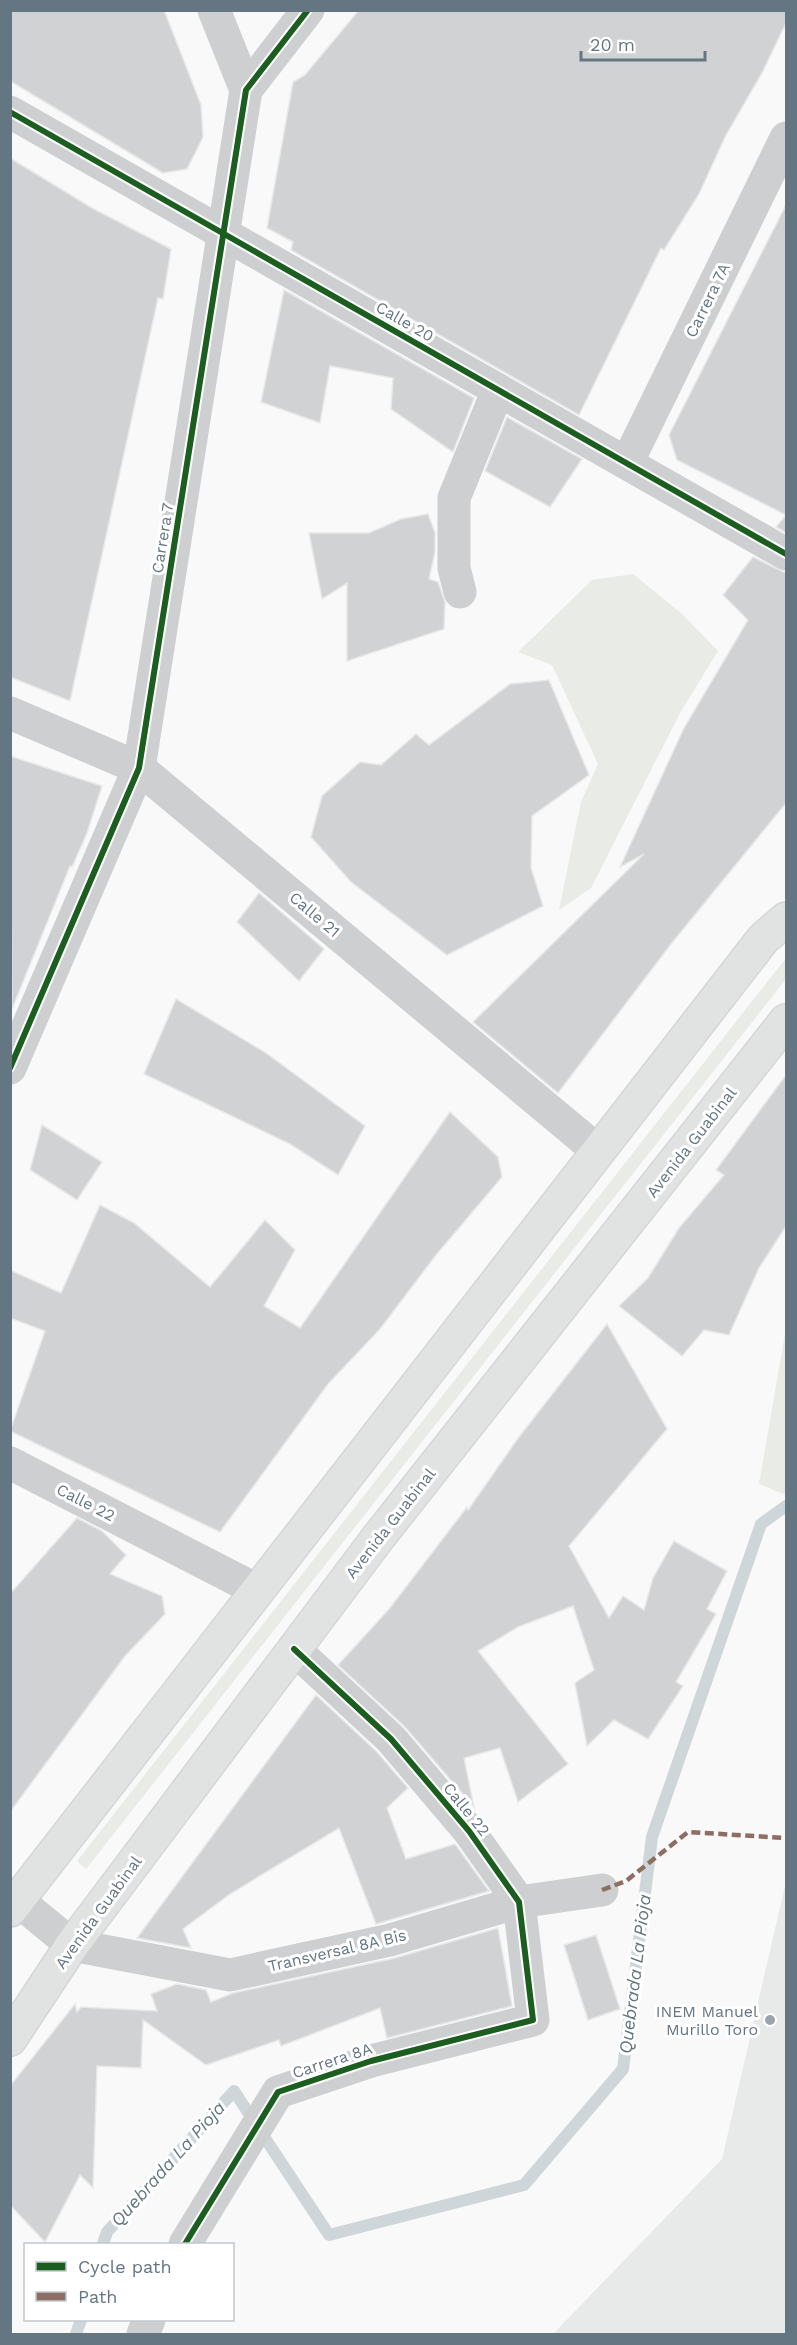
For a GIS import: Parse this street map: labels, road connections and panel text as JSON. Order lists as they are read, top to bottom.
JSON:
{
  "streets": {
    "main road": ["Avenida Guabinal"],
    "street": [
      "Carrera 7A",
      "Calle 20",
      "Carrera 7",
      "Calle 21",
      "Calle 22",
      "Transversal 8A Bis",
      "Carrera 8A"
    ]
  },
  "crossings": [
    ["Carrera 7A", "Calle 20"],
    ["Calle 20", "Carrera 7"],
    ["Carrera 7", "Calle 21"],
    ["Avenida Guabinal", "Calle 22"],
    ["Avenida Guabinal", "Transversal 8A Bis"],
    ["Calle 22", "Transversal 8A Bis"],
    ["Calle 22", "Carrera 8A"]
  ],
  "water": ["Quebrada La Pioja"],
  "places": ["INEM Manuel Murillo Toro"],
  "legend": ["Cycle path", "Path"],
  "scale_bar": "20 m"
}
